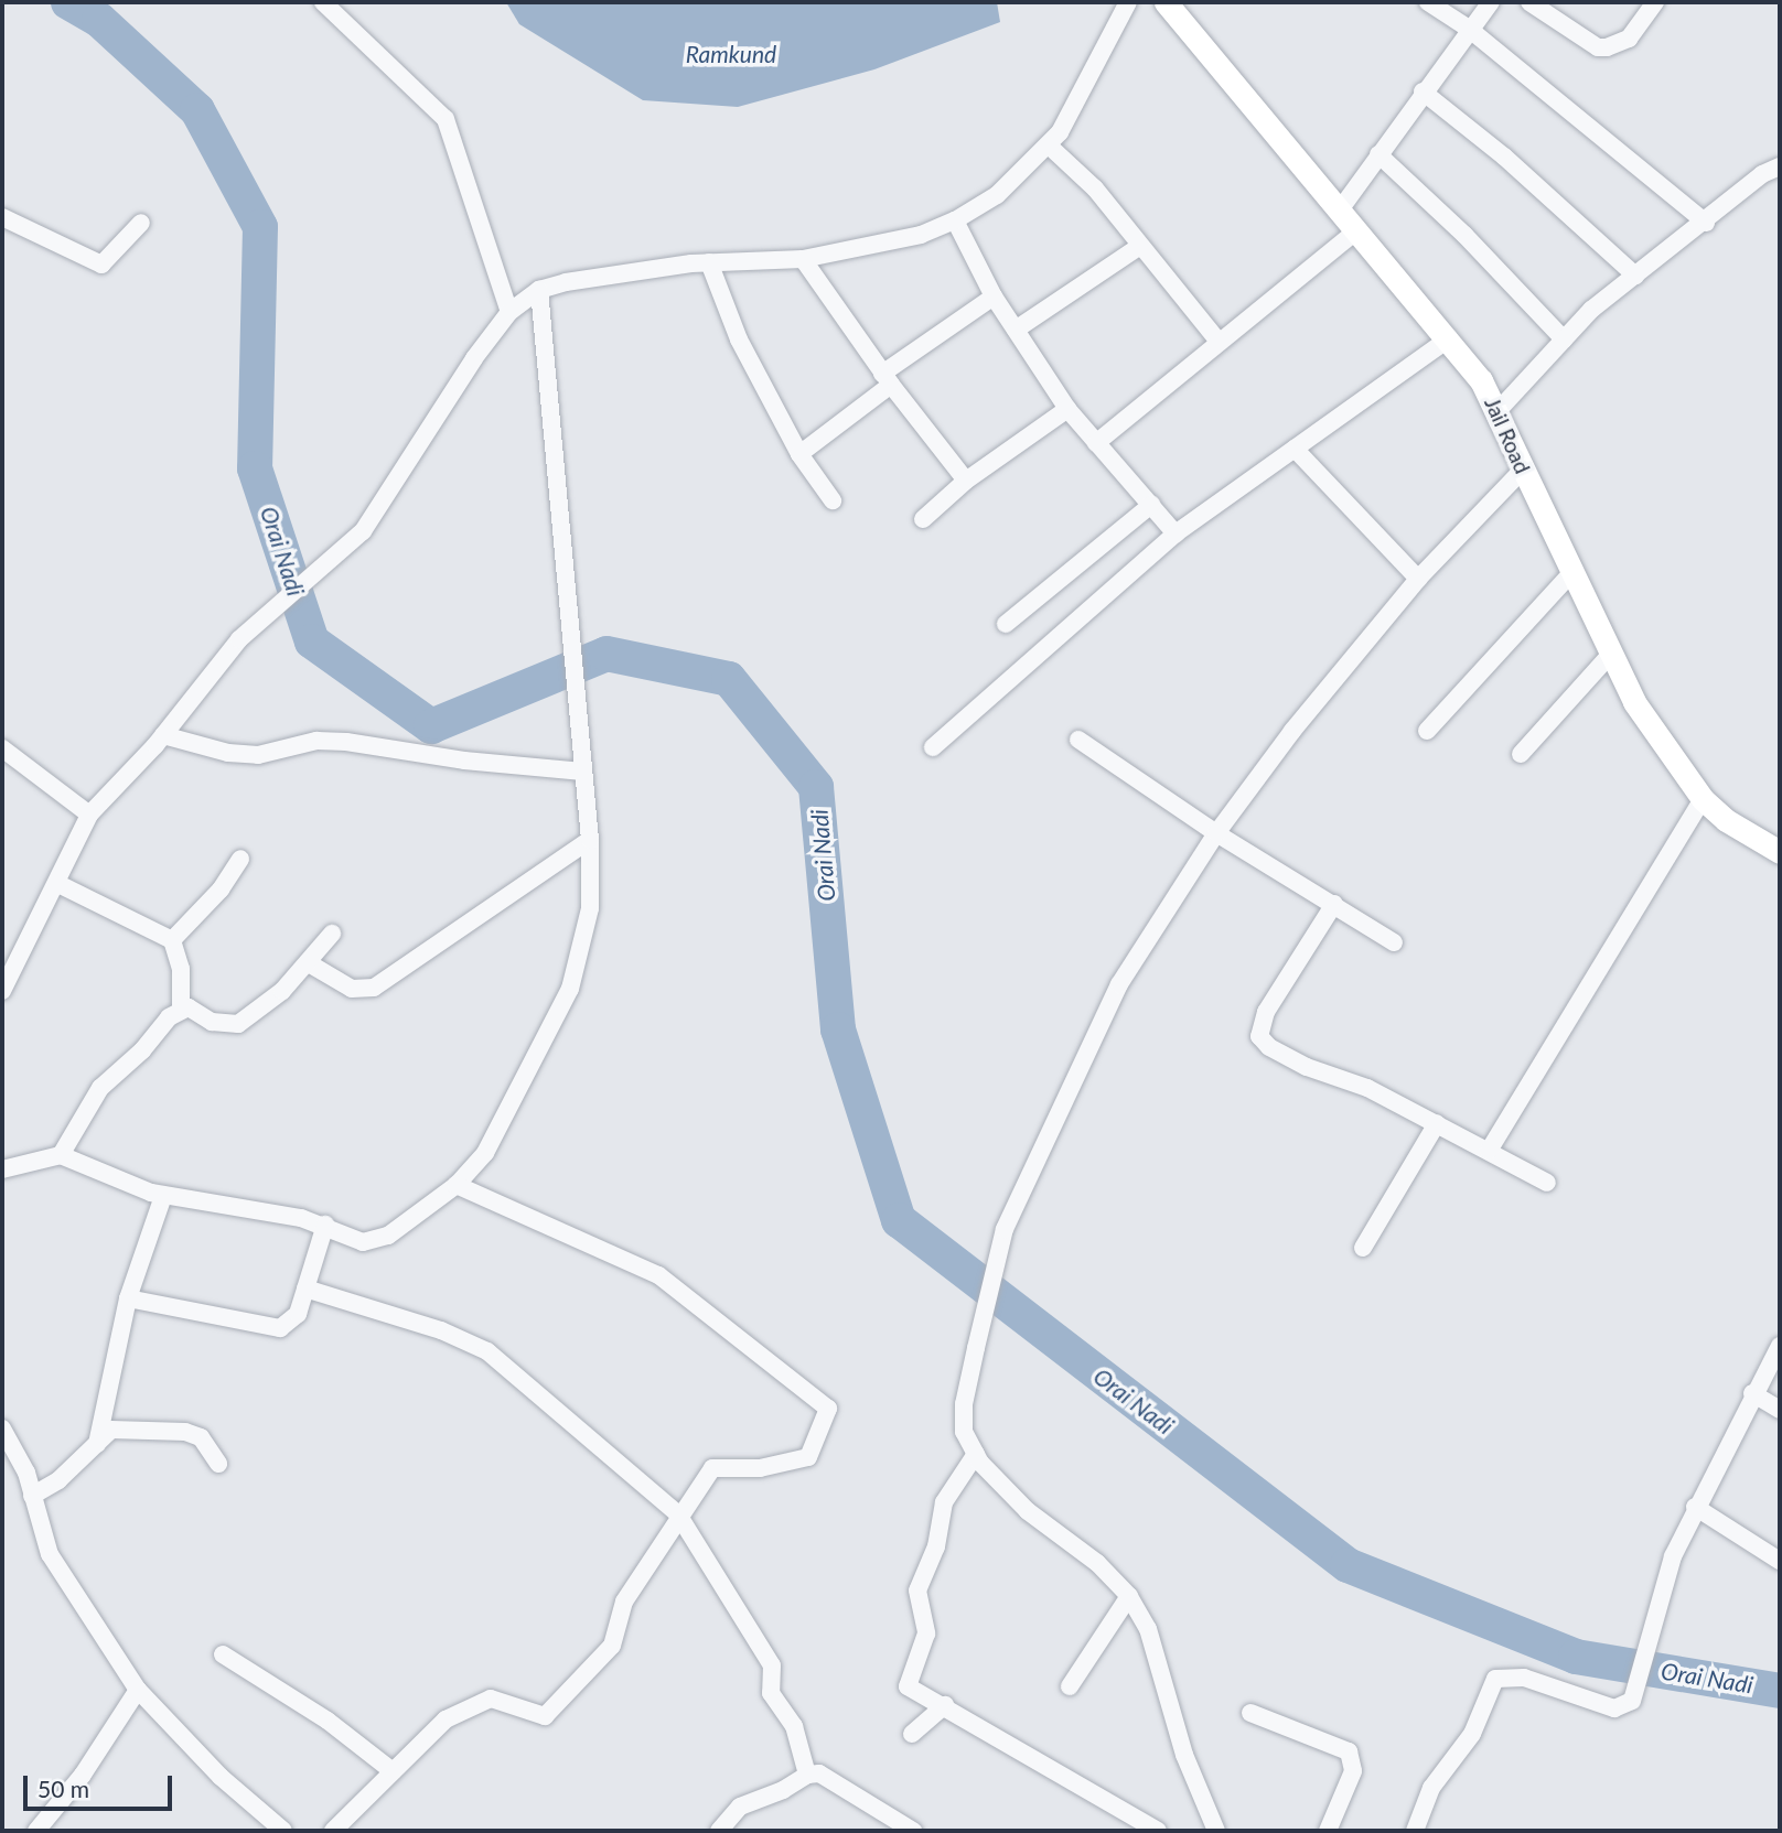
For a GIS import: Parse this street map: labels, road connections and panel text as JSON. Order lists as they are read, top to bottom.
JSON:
{
  "streets": {
    "street": ["Jail Road"]
  },
  "water": ["Ramkund", "Orai Nadi"],
  "scale_bar": "50 m"
}
